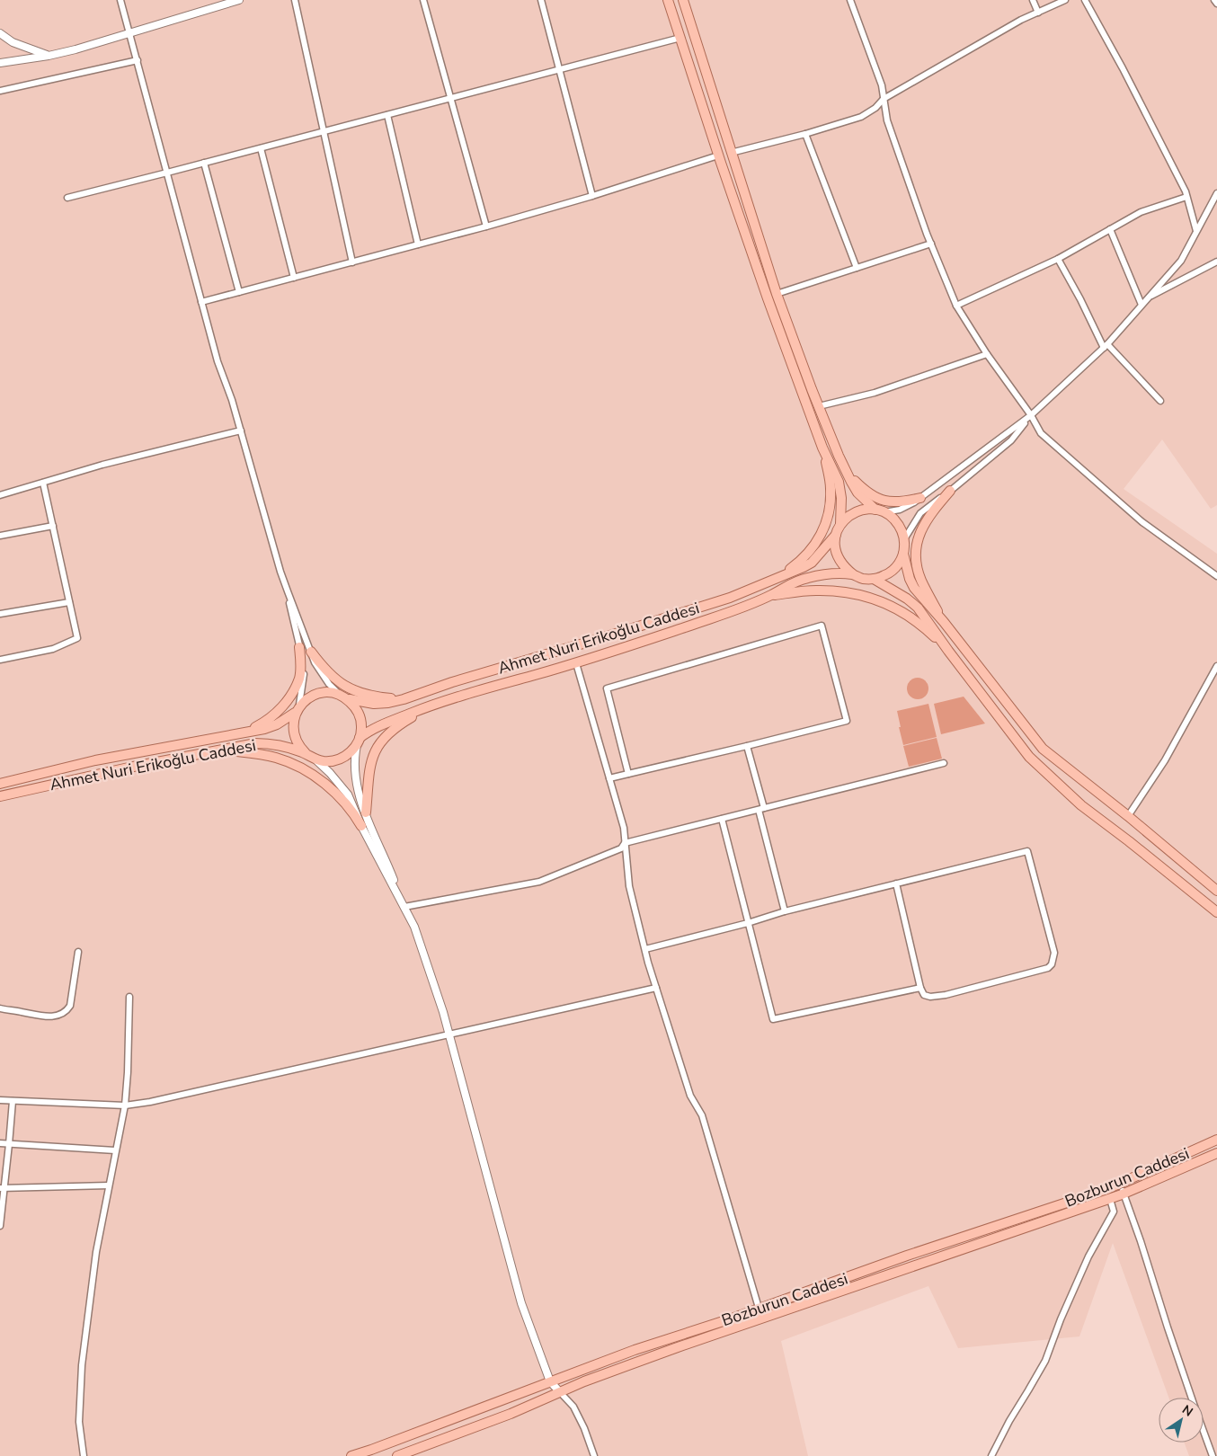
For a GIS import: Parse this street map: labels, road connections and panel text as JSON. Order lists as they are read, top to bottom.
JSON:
{
  "streets": {
    "main road": ["Ahmet Nuri Erikoğlu Caddesi", "Bozburun Caddesi"]
  },
  "north": "top right"
}
